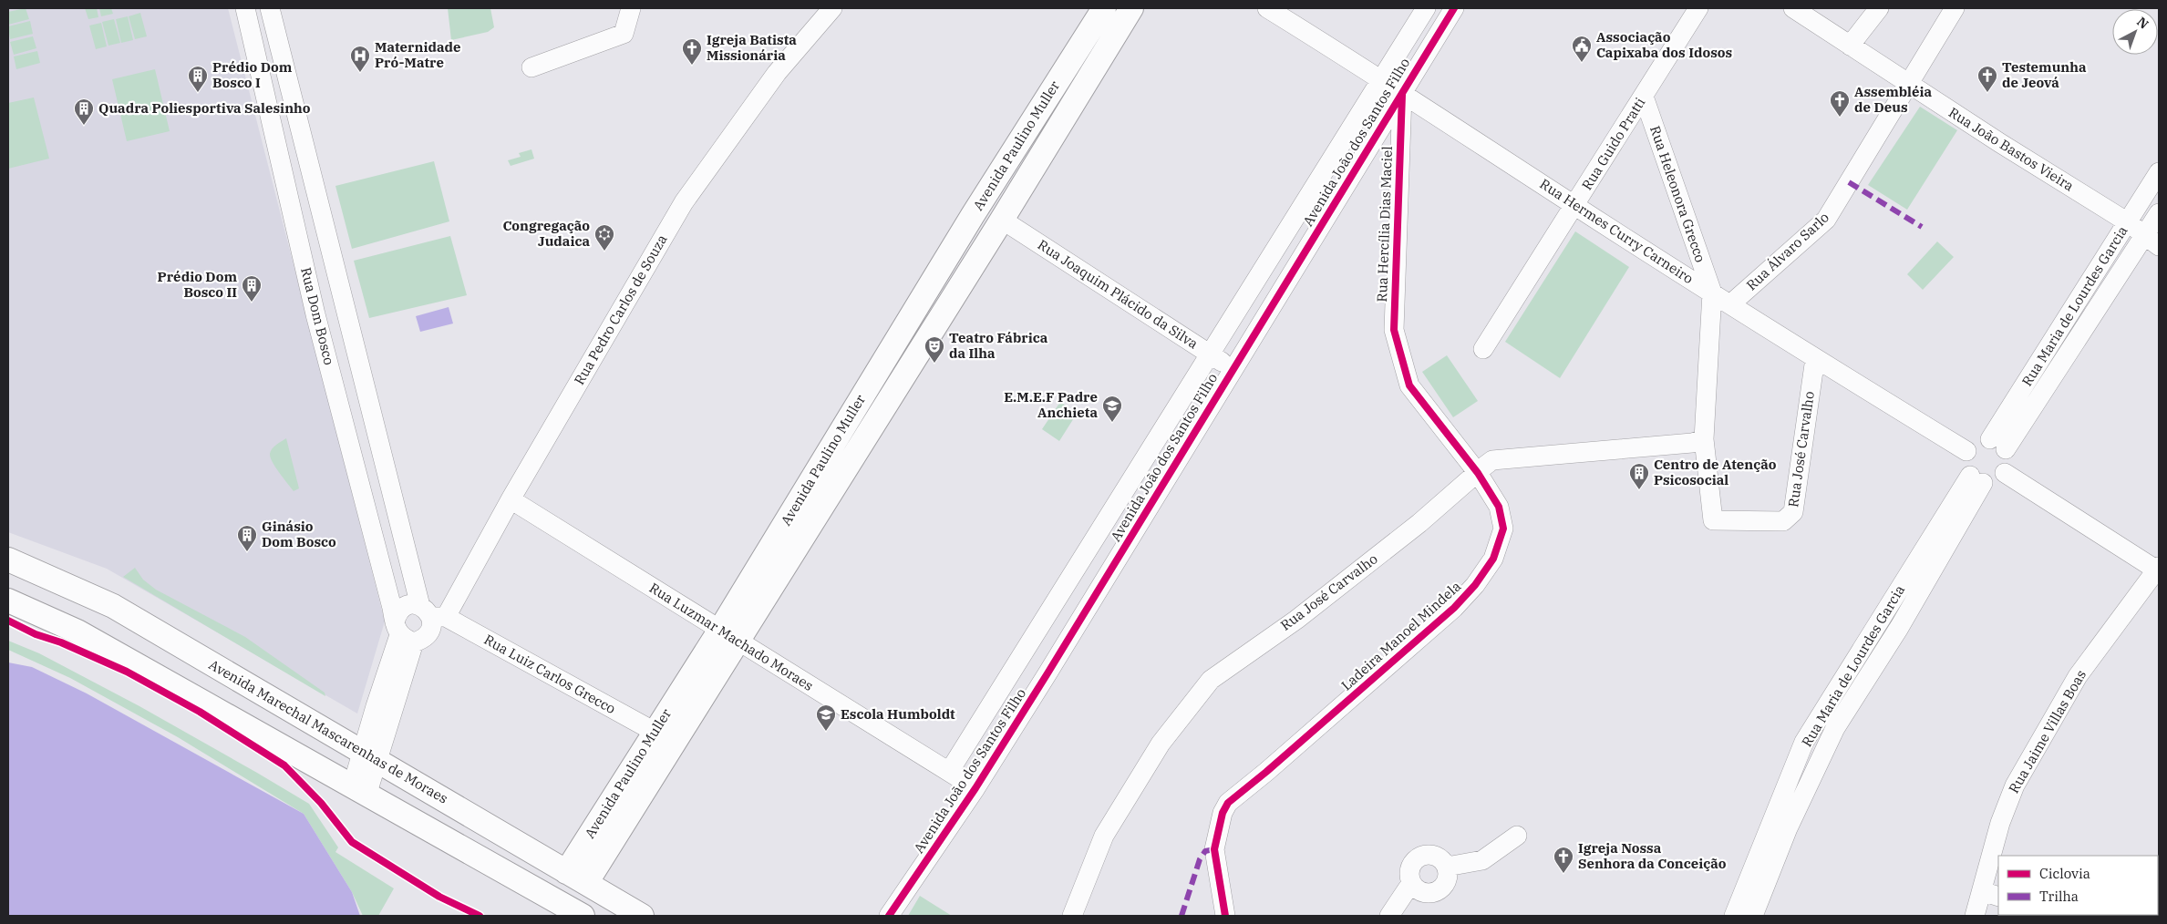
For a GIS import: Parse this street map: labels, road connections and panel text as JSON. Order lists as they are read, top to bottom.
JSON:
{
  "streets": {
    "main road": ["Avenida Paulino Muller", "Avenida Marechal Mascarenhas de Moraes"],
    "street": [
      "Avenida João dos Santos Filho",
      "Rua Guido Pratti",
      "Rua João Bastos Vieira",
      "Rua Heleonora Grecco",
      "Rua Hercília Dias Maciel",
      "Rua Hermes Curry Carneiro",
      "Rua Álvaro Sarlo",
      "Rua Joaquim Plácido da Silva",
      "Rua Maria de Lourdes Garcia",
      "Rua Pedro Carlos de Souza",
      "Rua Dom Bosco",
      "Rua José Carvalho",
      "Ladeira Manoel Mindela",
      "Rua Luzmar Machado Moraes",
      "Rua Luiz Carlos Grecco",
      "Rua Jaime Villas Boas"
    ]
  },
  "crossings": [
    ["Avenida João dos Santos Filho", "Rua Hercília Dias Maciel"],
    ["Avenida João dos Santos Filho", "Rua Hermes Curry Carneiro"],
    ["Avenida João dos Santos Filho", "Rua Joaquim Plácido da Silva"],
    ["Avenida João dos Santos Filho", "Rua Luzmar Machado Moraes"],
    ["Rua Guido Pratti", "Rua Heleonora Grecco"],
    ["Rua Guido Pratti", "Rua Hermes Curry Carneiro"],
    ["Avenida Paulino Muller", "Rua Joaquim Plácido da Silva"],
    ["Avenida Paulino Muller", "Rua Luzmar Machado Moraes"],
    ["Avenida Paulino Muller", "Rua Luiz Carlos Grecco"],
    ["Avenida Paulino Muller", "Avenida Marechal Mascarenhas de Moraes"],
    ["Rua João Bastos Vieira", "Rua Álvaro Sarlo"],
    ["Rua João Bastos Vieira", "Rua Maria de Lourdes Garcia"],
    ["Rua Heleonora Grecco", "Rua Hermes Curry Carneiro"],
    ["Rua Heleonora Grecco", "Rua José Carvalho"],
    ["Rua Hercília Dias Maciel", "Rua Hermes Curry Carneiro"],
    ["Rua Hercília Dias Maciel", "Ladeira Manoel Mindela"],
    ["Rua Hermes Curry Carneiro", "Rua Álvaro Sarlo"],
    ["Rua Hermes Curry Carneiro", "Rua Maria de Lourdes Garcia"],
    ["Rua Hermes Curry Carneiro", "Rua José Carvalho"],
    ["Rua Pedro Carlos de Souza", "Rua Dom Bosco"],
    ["Rua Pedro Carlos de Souza", "Rua Luzmar Machado Moraes"],
    ["Rua Pedro Carlos de Souza", "Rua Luiz Carlos Grecco"],
    ["Rua Dom Bosco", "Rua Luiz Carlos Grecco"],
    ["Rua José Carvalho", "Ladeira Manoel Mindela"]
  ],
  "places": {
    "public building": ["Associação Capixaba dos Idosos"],
    "church": [
      "Igreja Batista Missionária",
      "Testemunha de Jeová",
      "Assembléia de Deus",
      "Igreja Nossa Senhora da Conceição"
    ],
    "hospital": ["Maternidade Pró-Matre"],
    "building": [
      "Prédio Dom Bosco I",
      "Quadra Poliesportiva Salesinho",
      "Prédio Dom Bosco II",
      "Centro de Atenção Psicosocial",
      "Ginásio Dom Bosco"
    ],
    "synagogue": ["Congregação Judaica"],
    "theatre": ["Teatro Fábrica da Ilha"],
    "school or university": ["E.M.E.F Padre Anchieta", "Escola Humboldt"]
  },
  "legend": ["Ciclovia", "Trilha"],
  "north": "top right"
}
